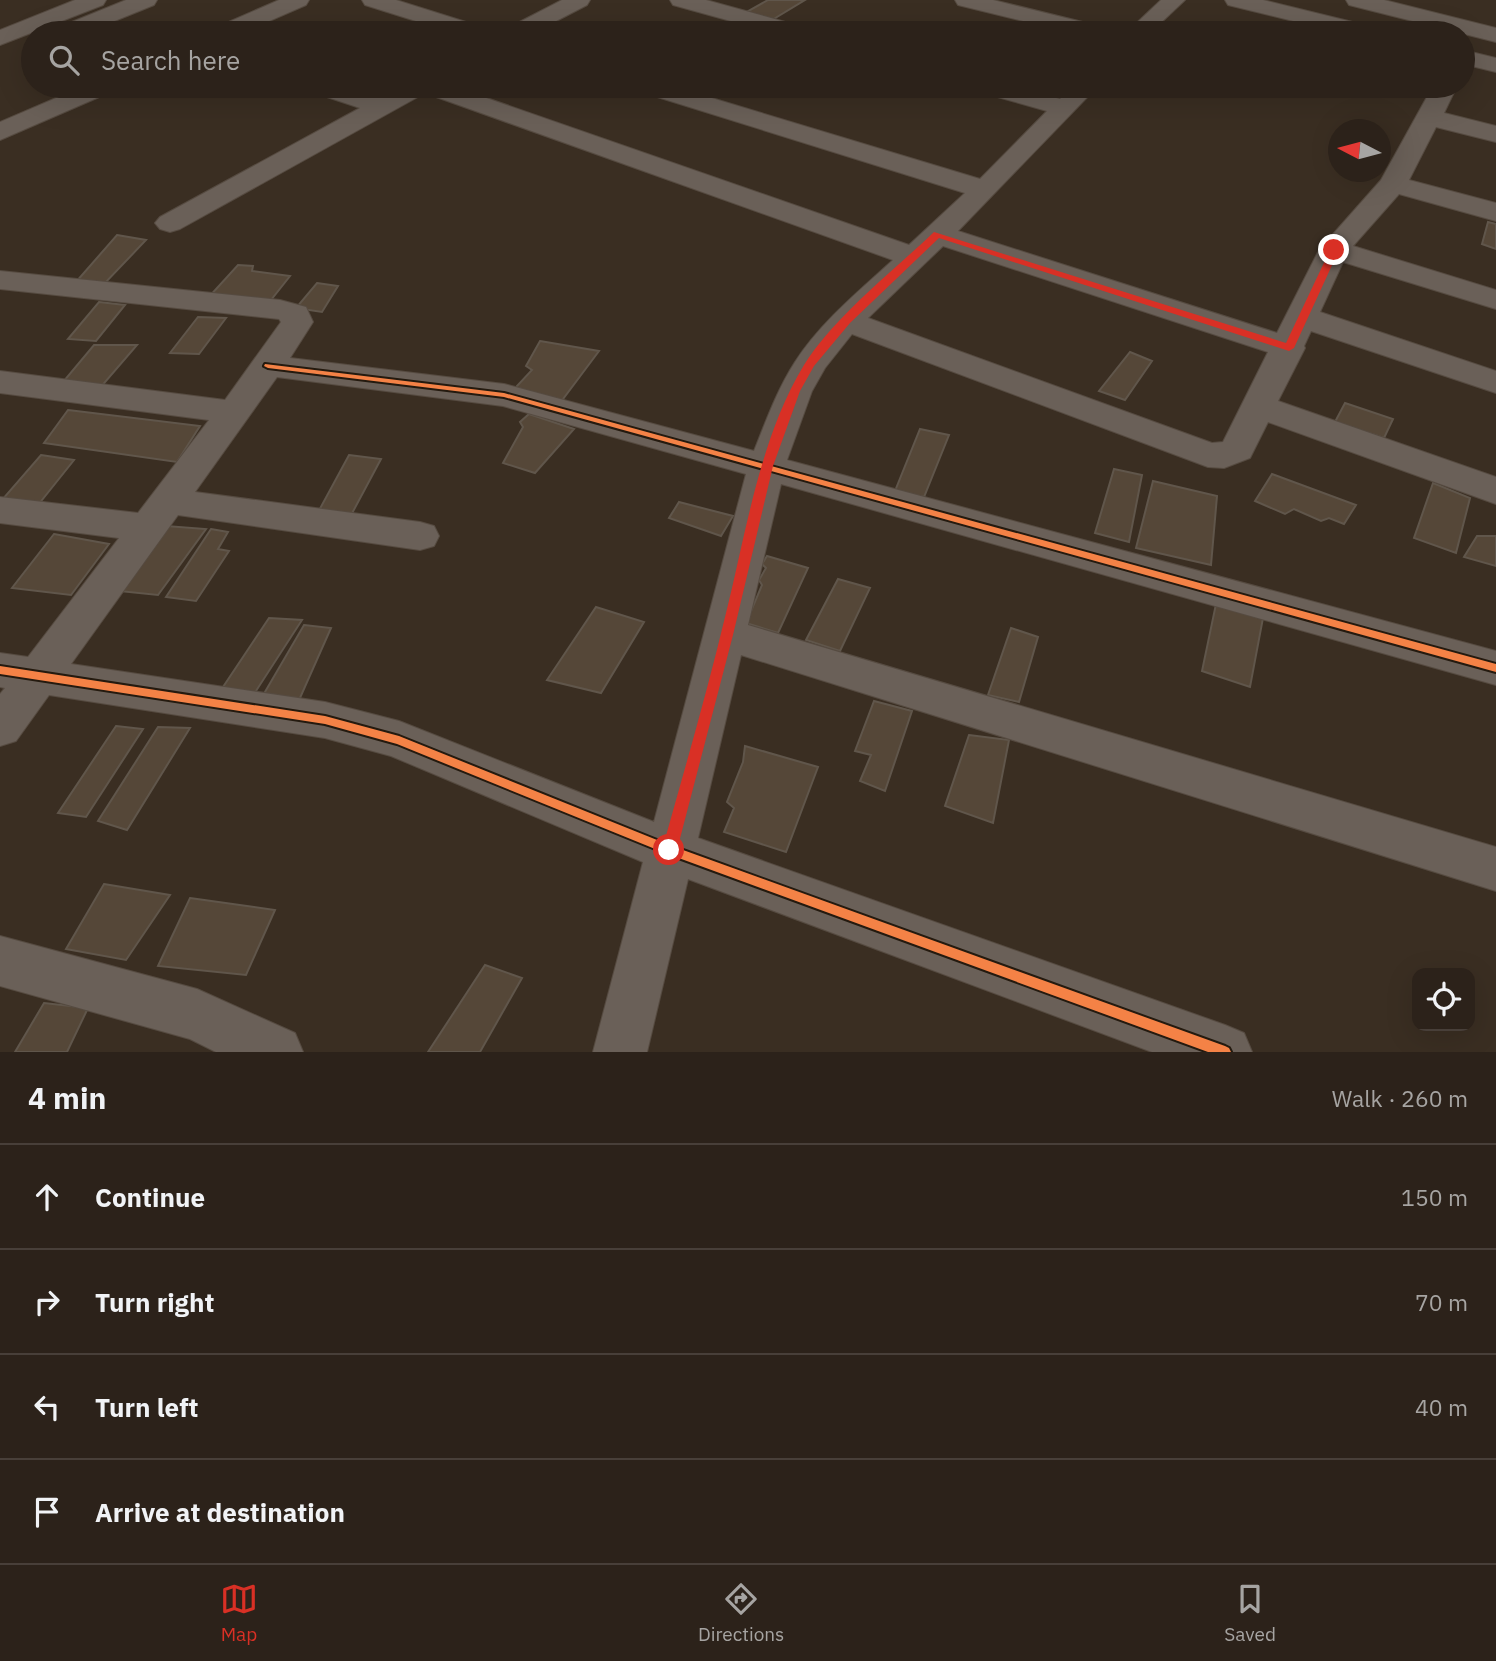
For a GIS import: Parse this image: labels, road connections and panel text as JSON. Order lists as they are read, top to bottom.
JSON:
{
  "north": "left",
  "page": {
    "search": "Search here",
    "heading": ["4 min", "Walk · 260 m"],
    "list": [
      ["Continue", "150 m"],
      ["Turn right", "70 m"],
      ["Turn left", "40 m"],
      "Arrive at destination"
    ],
    "nav": ["Map", "Directions", "Saved"]
  }
}
